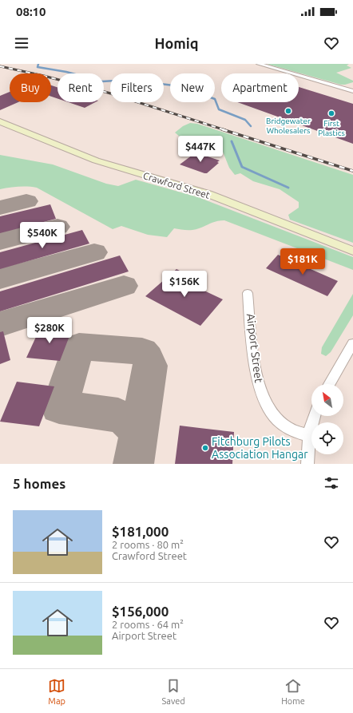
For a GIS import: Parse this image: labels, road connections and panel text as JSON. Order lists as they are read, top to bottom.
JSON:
{
  "streets": {
    "main road": ["Crawford Street"],
    "street": ["Airport Street"]
  },
  "places": ["Bridgewater Wholesalers", "First Plastics", "Fitchburg Pilots Association Hangar"],
  "north": "top left",
  "page": {
    "status": "08:10",
    "header": "Homiq",
    "chip": [
      "Buy",
      "Rent",
      "Filters",
      "New",
      "Apartment"
    ],
    "price": [
      "$447K",
      "$540K",
      "$181K",
      "$156K",
      "$280K"
    ],
    "heading": "5 homes",
    "list": [
      {
        "name": "$181,000",
        "note": "2 rooms · 80 m² · Crawford Street"
      },
      {
        "name": "$156,000",
        "note": "2 rooms · 64 m² · Airport Street"
      }
    ],
    "tabs": ["Map", "Saved", "Home"]
  }
}
